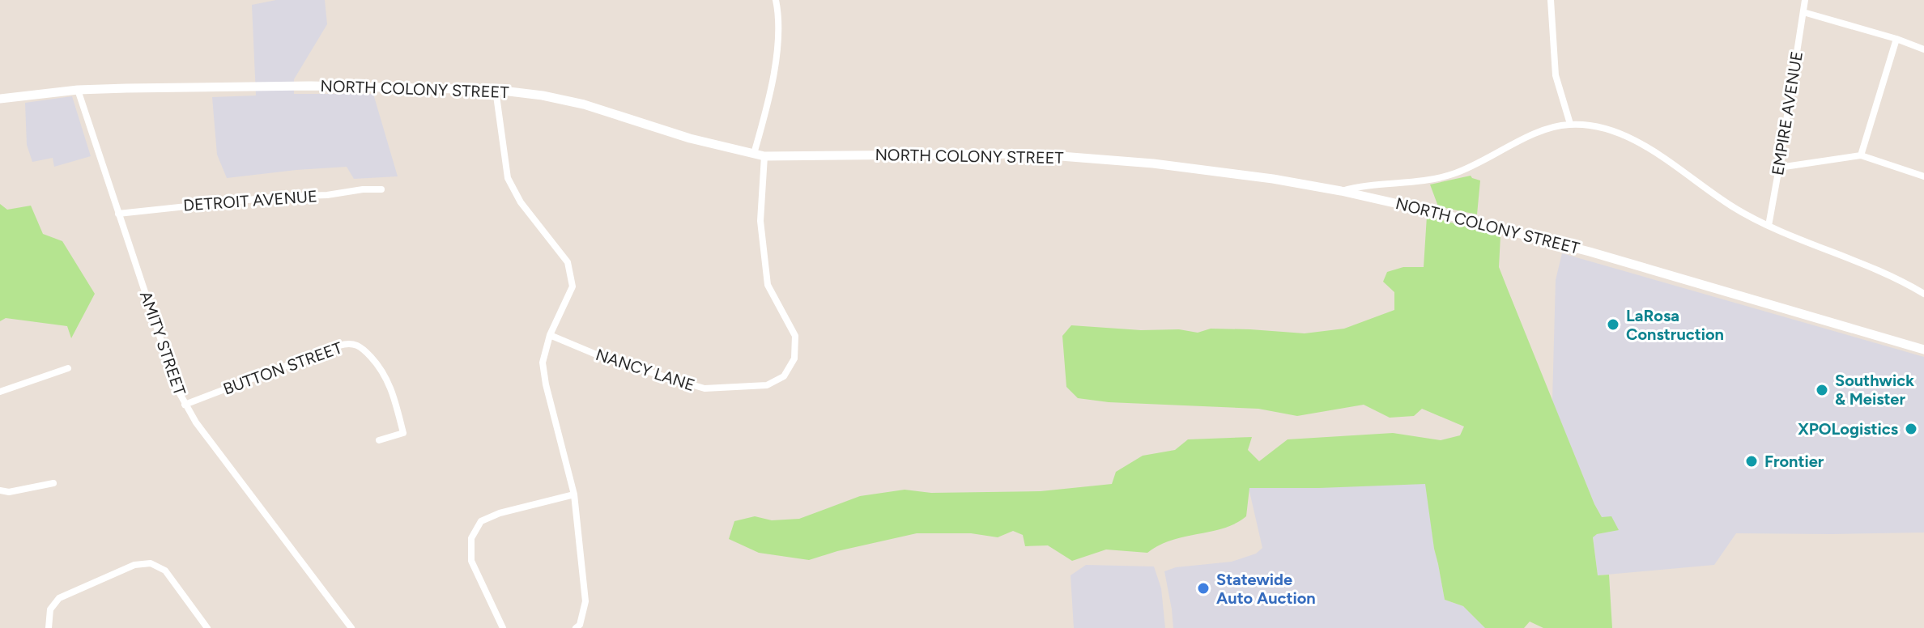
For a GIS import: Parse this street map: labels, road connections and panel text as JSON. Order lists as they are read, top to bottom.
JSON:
{
  "streets": {
    "main road": ["NORTH COLONY STREET"],
    "street": [
      "EMPIRE AVENUE",
      "DETROIT AVENUE",
      "AMITY STREET",
      "BUTTON STREET",
      "NANCY LANE"
    ]
  },
  "crossings": [
    ["NORTH COLONY STREET", "AMITY STREET"],
    ["NORTH COLONY STREET", "NANCY LANE"],
    ["DETROIT AVENUE", "AMITY STREET"],
    ["AMITY STREET", "BUTTON STREET"]
  ],
  "places": [
    "LaRosa Construction",
    "Southwick & Meister",
    "XPOLogistics",
    "Frontier",
    "Statewide Auto Auction"
  ]
}
